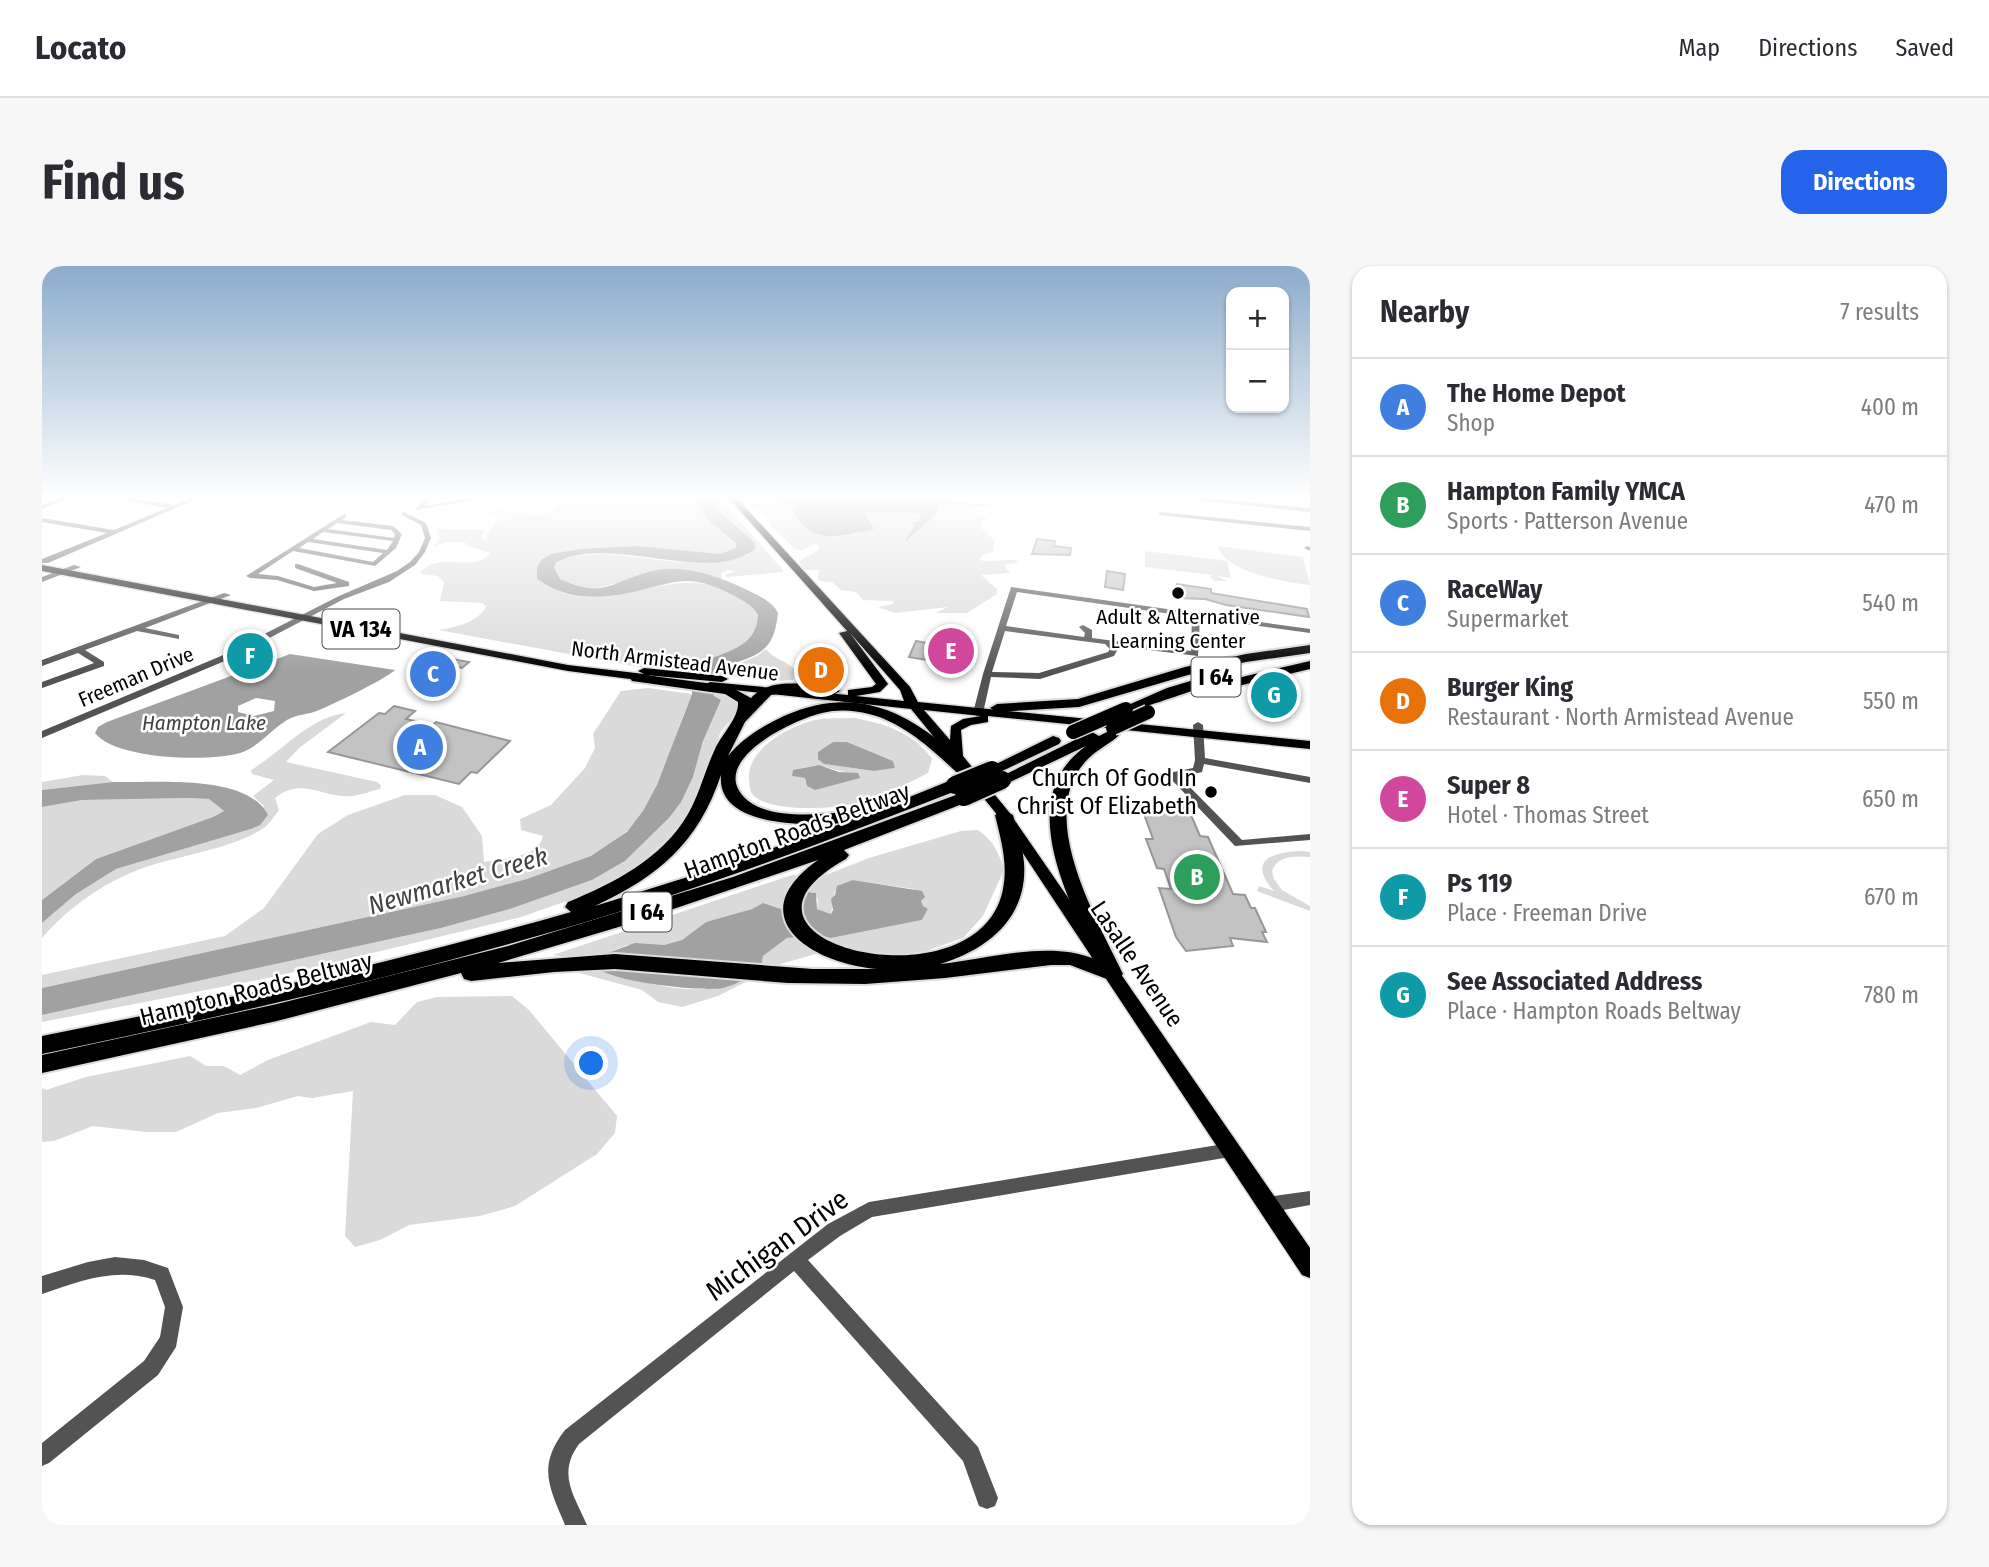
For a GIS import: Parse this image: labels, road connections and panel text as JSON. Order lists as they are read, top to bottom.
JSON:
{
  "streets": {
    "highway": ["I 64", "Hampton Roads Beltway"],
    "main road": ["VA 134", "North Armistead Avenue", "Lasalle Avenue"],
    "street": ["Freeman Drive", "Michigan Drive"]
  },
  "crossings": [
    ["North Armistead Avenue", "Freeman Drive"],
    ["North Armistead Avenue", "Lasalle Avenue"],
    ["Lasalle Avenue", "Michigan Drive"]
  ],
  "water": ["Hampton Lake", "Newmarket Creek"],
  "places": ["Adult & Alternative Learning Center", "Church Of God In Christ Of Elizabeth"],
  "page": {
    "header": "Locato",
    "nav": ["Map", "Directions", "Saved"],
    "buttons": "Directions",
    "title": "Find us",
    "heading": ["Nearby", "7 results"],
    "map_buttons": ["+", "−"],
    "list": [
      {
        "mark": "A",
        "name": "The Home Depot",
        "note": "Shop",
        "value": "400 m"
      },
      {
        "mark": "B",
        "name": "Hampton Family YMCA",
        "note": "Sports · Patterson Avenue",
        "value": "470 m"
      },
      {
        "mark": "C",
        "name": "RaceWay",
        "note": "Supermarket",
        "value": "540 m"
      },
      {
        "mark": "D",
        "name": "Burger King",
        "note": "Restaurant · North Armistead Avenue",
        "value": "550 m"
      },
      {
        "mark": "E",
        "name": "Super 8",
        "note": "Hotel · Thomas Street",
        "value": "650 m"
      },
      {
        "mark": "F",
        "name": "Ps 119",
        "note": "Place · Freeman Drive",
        "value": "670 m"
      },
      {
        "mark": "G",
        "name": "See Associated Address",
        "note": "Place · Hampton Roads Beltway",
        "value": "780 m"
      }
    ],
    "pins": [
      "E",
      "F",
      "D",
      "C",
      "G",
      "A",
      "B"
    ]
  }
}
